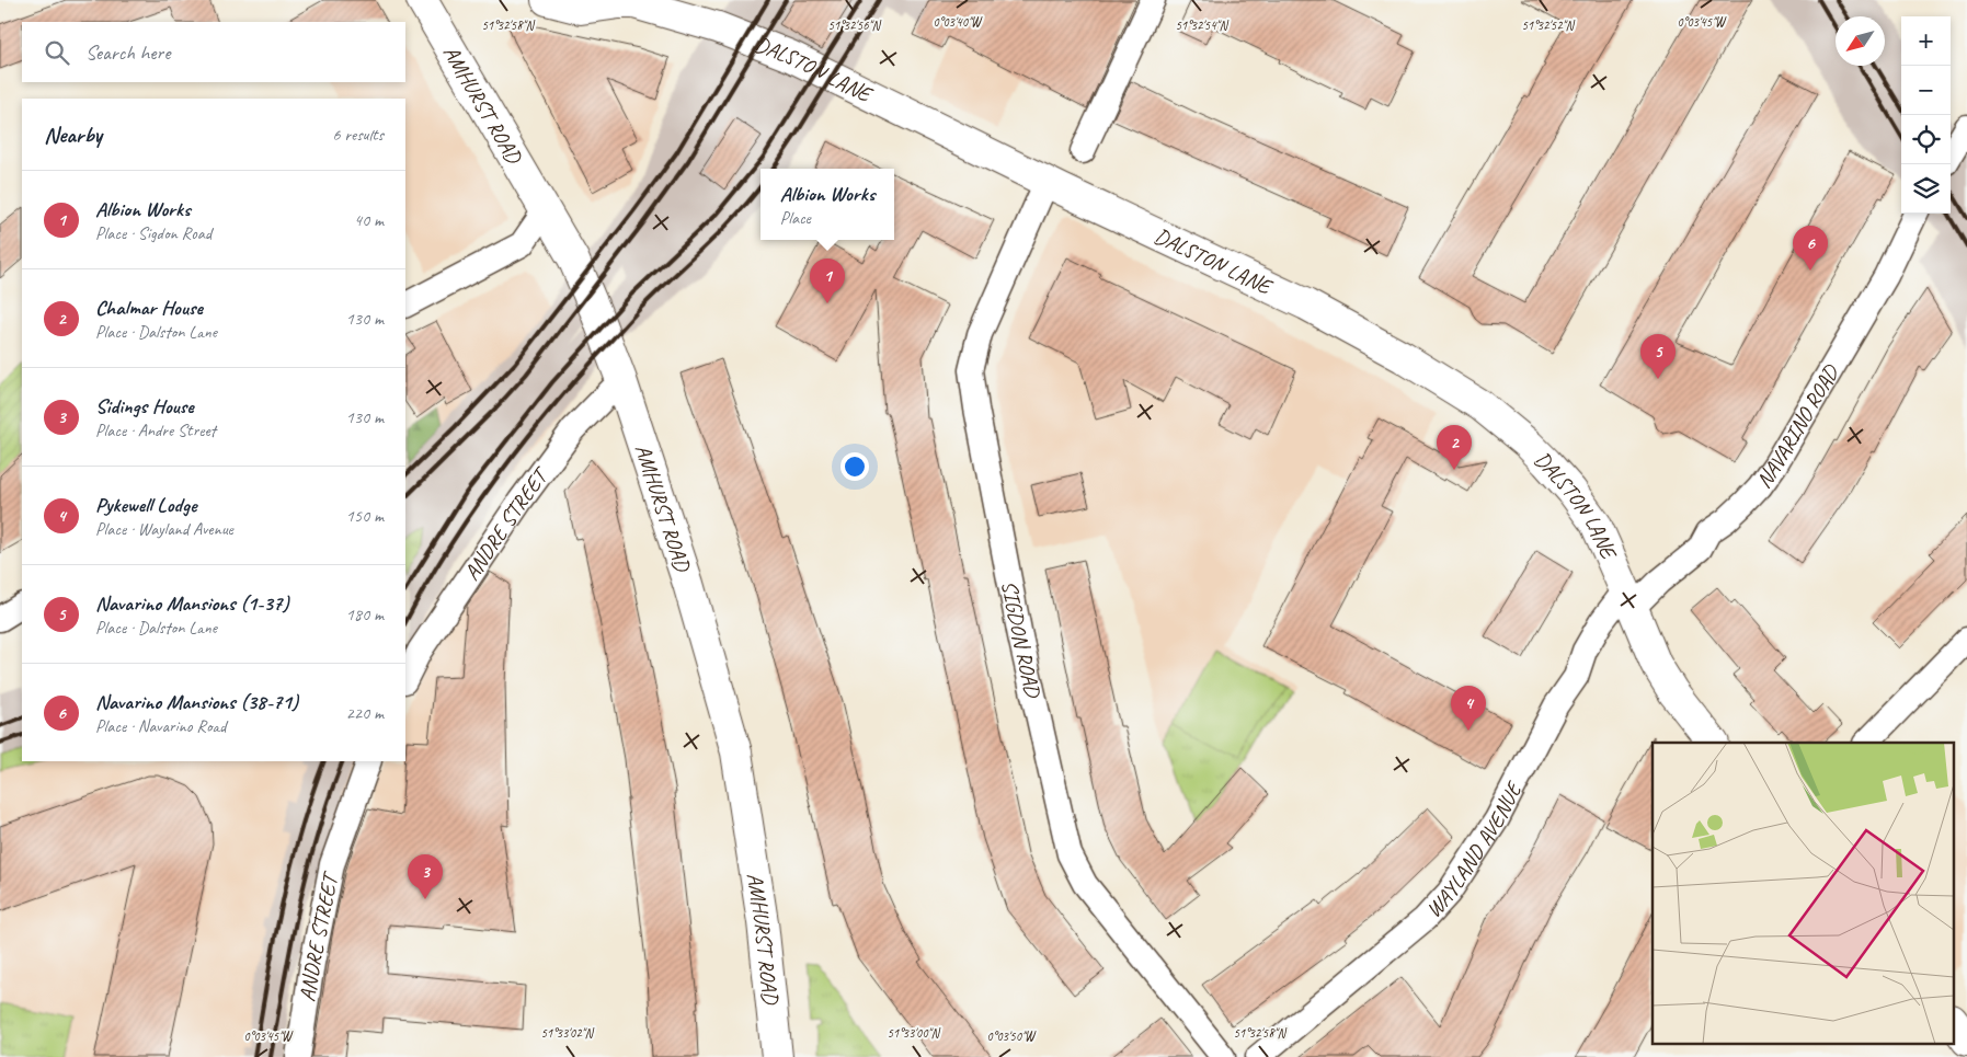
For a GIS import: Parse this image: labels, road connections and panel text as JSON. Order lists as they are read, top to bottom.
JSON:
{
  "streets": {
    "main road": ["DALSTON LANE", "AMHURST ROAD"],
    "street": [
      "NAVARINO ROAD",
      "ANDRE STREET",
      "SIGDON ROAD",
      "WAYLAND AVENUE"
    ]
  },
  "crossings": [
    ["DALSTON LANE", "NAVARINO ROAD"],
    ["DALSTON LANE", "SIGDON ROAD"],
    ["DALSTON LANE", "WAYLAND AVENUE"],
    ["AMHURST ROAD", "ANDRE STREET"],
    ["NAVARINO ROAD", "WAYLAND AVENUE"]
  ],
  "north": "bottom left",
  "page": {
    "map_buttons": ["+", "−"],
    "search": "Search here",
    "heading": ["Nearby", "6 results"],
    "popup": ["Albion Works", "Place"],
    "list": [
      {
        "mark": "1",
        "name": "Albion Works",
        "note": "Place · Sigdon Road",
        "value": "40 m"
      },
      {
        "mark": "2",
        "name": "Chalmar House",
        "note": "Place · Dalston Lane",
        "value": "130 m"
      },
      {
        "mark": "3",
        "name": "Sidings House",
        "note": "Place · Andre Street",
        "value": "130 m"
      },
      {
        "mark": "4",
        "name": "Pykewell Lodge",
        "note": "Place · Wayland Avenue",
        "value": "150 m"
      },
      {
        "mark": "5",
        "name": "Navarino Mansions (1-37)",
        "note": "Place · Dalston Lane",
        "value": "180 m"
      },
      {
        "mark": "6",
        "name": "Navarino Mansions (38-71)",
        "note": "Place · Navarino Road",
        "value": "220 m"
      }
    ],
    "pins": [
      "6",
      "1",
      "5",
      "2",
      "4",
      "3"
    ]
  },
  "coordinates": [
    "0°03'40\"W",
    "0°03'45\"W",
    "51°32'58\"N",
    "51°32'56\"N",
    "51°32'54\"N",
    "51°32'52\"N",
    "51°33'02\"N",
    "51°33'00\"N",
    "0°03'50\"W"
  ]
}
